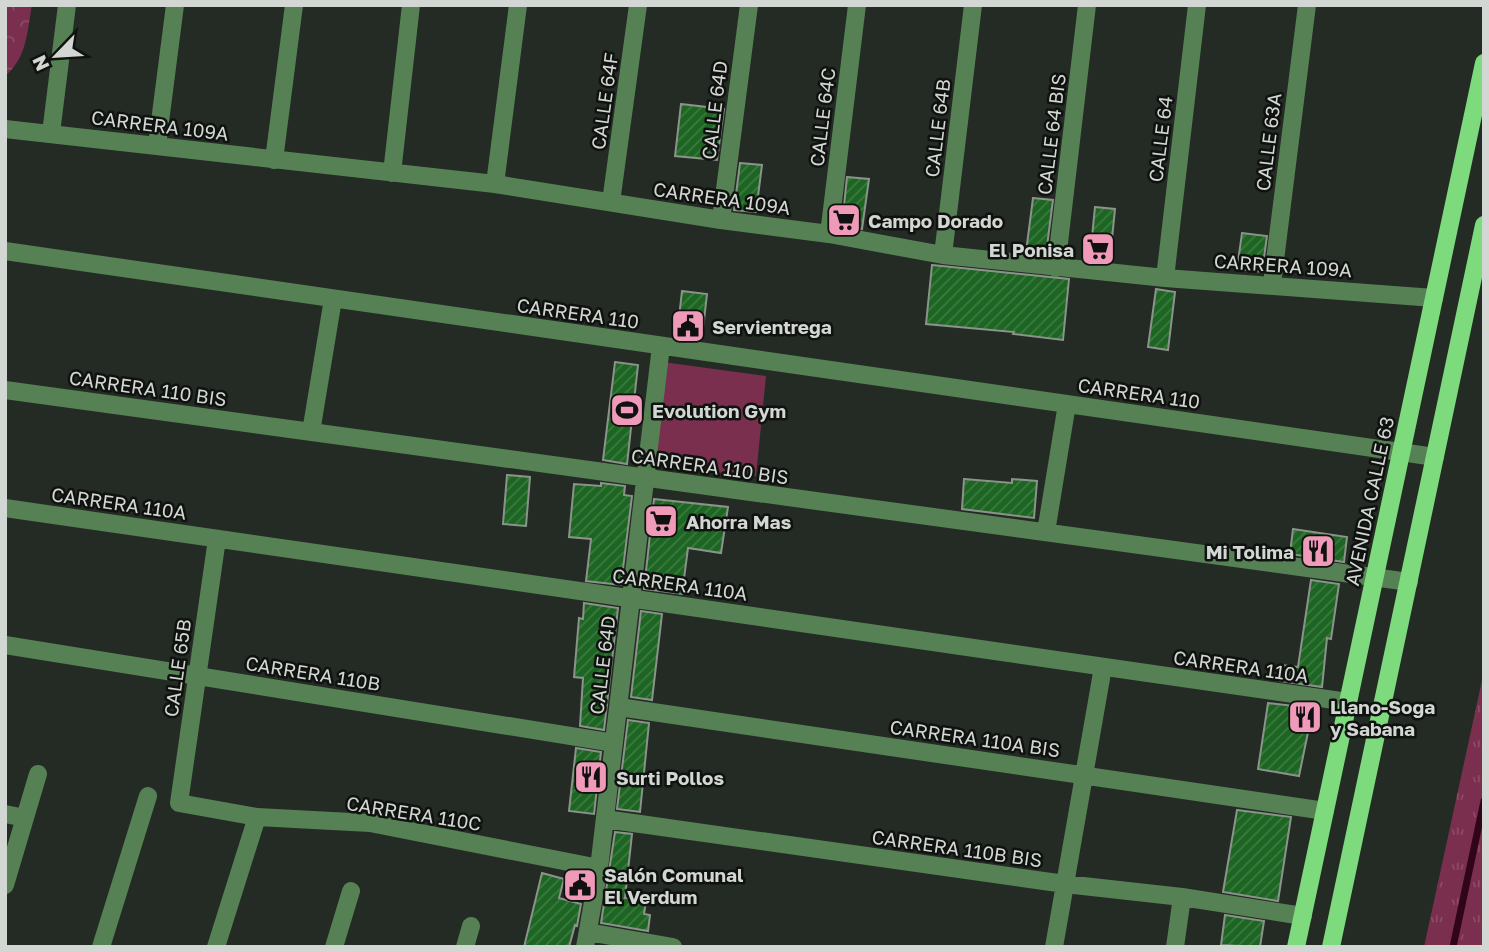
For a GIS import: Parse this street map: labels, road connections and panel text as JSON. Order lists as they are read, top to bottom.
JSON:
{
  "streets": {
    "main road": ["AVENIDA CALLE 63"],
    "street": [
      "CALLE 64F",
      "CALLE 64D",
      "CALLE 64C",
      "CARRERA 109A",
      "CALLE 64B",
      "CALLE 64 BIS",
      "CALLE 64",
      "CALLE 63A",
      "CARRERA 110",
      "CARRERA 110 BIS",
      "CARRERA 110A",
      "CALLE 65B",
      "CARRERA 110B",
      "CARRERA 110A BIS",
      "CARRERA 110C",
      "CARRERA 110B BIS"
    ]
  },
  "crossings": [
    ["CALLE 64F", "CARRERA 109A"],
    ["CALLE 64D", "CARRERA 109A"],
    ["CALLE 64D", "CARRERA 110"],
    ["CALLE 64D", "CARRERA 110 BIS"],
    ["CALLE 64D", "CARRERA 110A"],
    ["CALLE 64D", "CARRERA 110B"],
    ["CALLE 64D", "CARRERA 110A BIS"],
    ["CALLE 64D", "CARRERA 110C"],
    ["CALLE 64D", "CARRERA 110B BIS"],
    ["CALLE 64C", "CARRERA 109A"],
    ["CARRERA 109A", "CALLE 64B"],
    ["CARRERA 109A", "CALLE 64 BIS"],
    ["CARRERA 109A", "CALLE 64"],
    ["CARRERA 109A", "CALLE 63A"],
    ["CARRERA 109A", "AVENIDA CALLE 63"],
    ["CARRERA 110", "AVENIDA CALLE 63"],
    ["CARRERA 110 BIS", "AVENIDA CALLE 63"],
    ["AVENIDA CALLE 63", "CARRERA 110A"],
    ["AVENIDA CALLE 63", "CARRERA 110A BIS"],
    ["AVENIDA CALLE 63", "CARRERA 110B BIS"],
    ["CARRERA 110A", "CALLE 65B"],
    ["CALLE 65B", "CARRERA 110B"],
    ["CALLE 65B", "CARRERA 110C"]
  ],
  "places": {
    "supermarket": ["Campo Dorado", "El Ponisa", "Ahorra Mas"],
    "public building": ["Servientrega", "Salón Comunal El Verdum"],
    "sports": ["Evolution Gym"],
    "restaurant": ["Mi Tolima", "Llano-Soga y Sabana", "Surti Pollos"]
  },
  "north": "bottom left"
}
